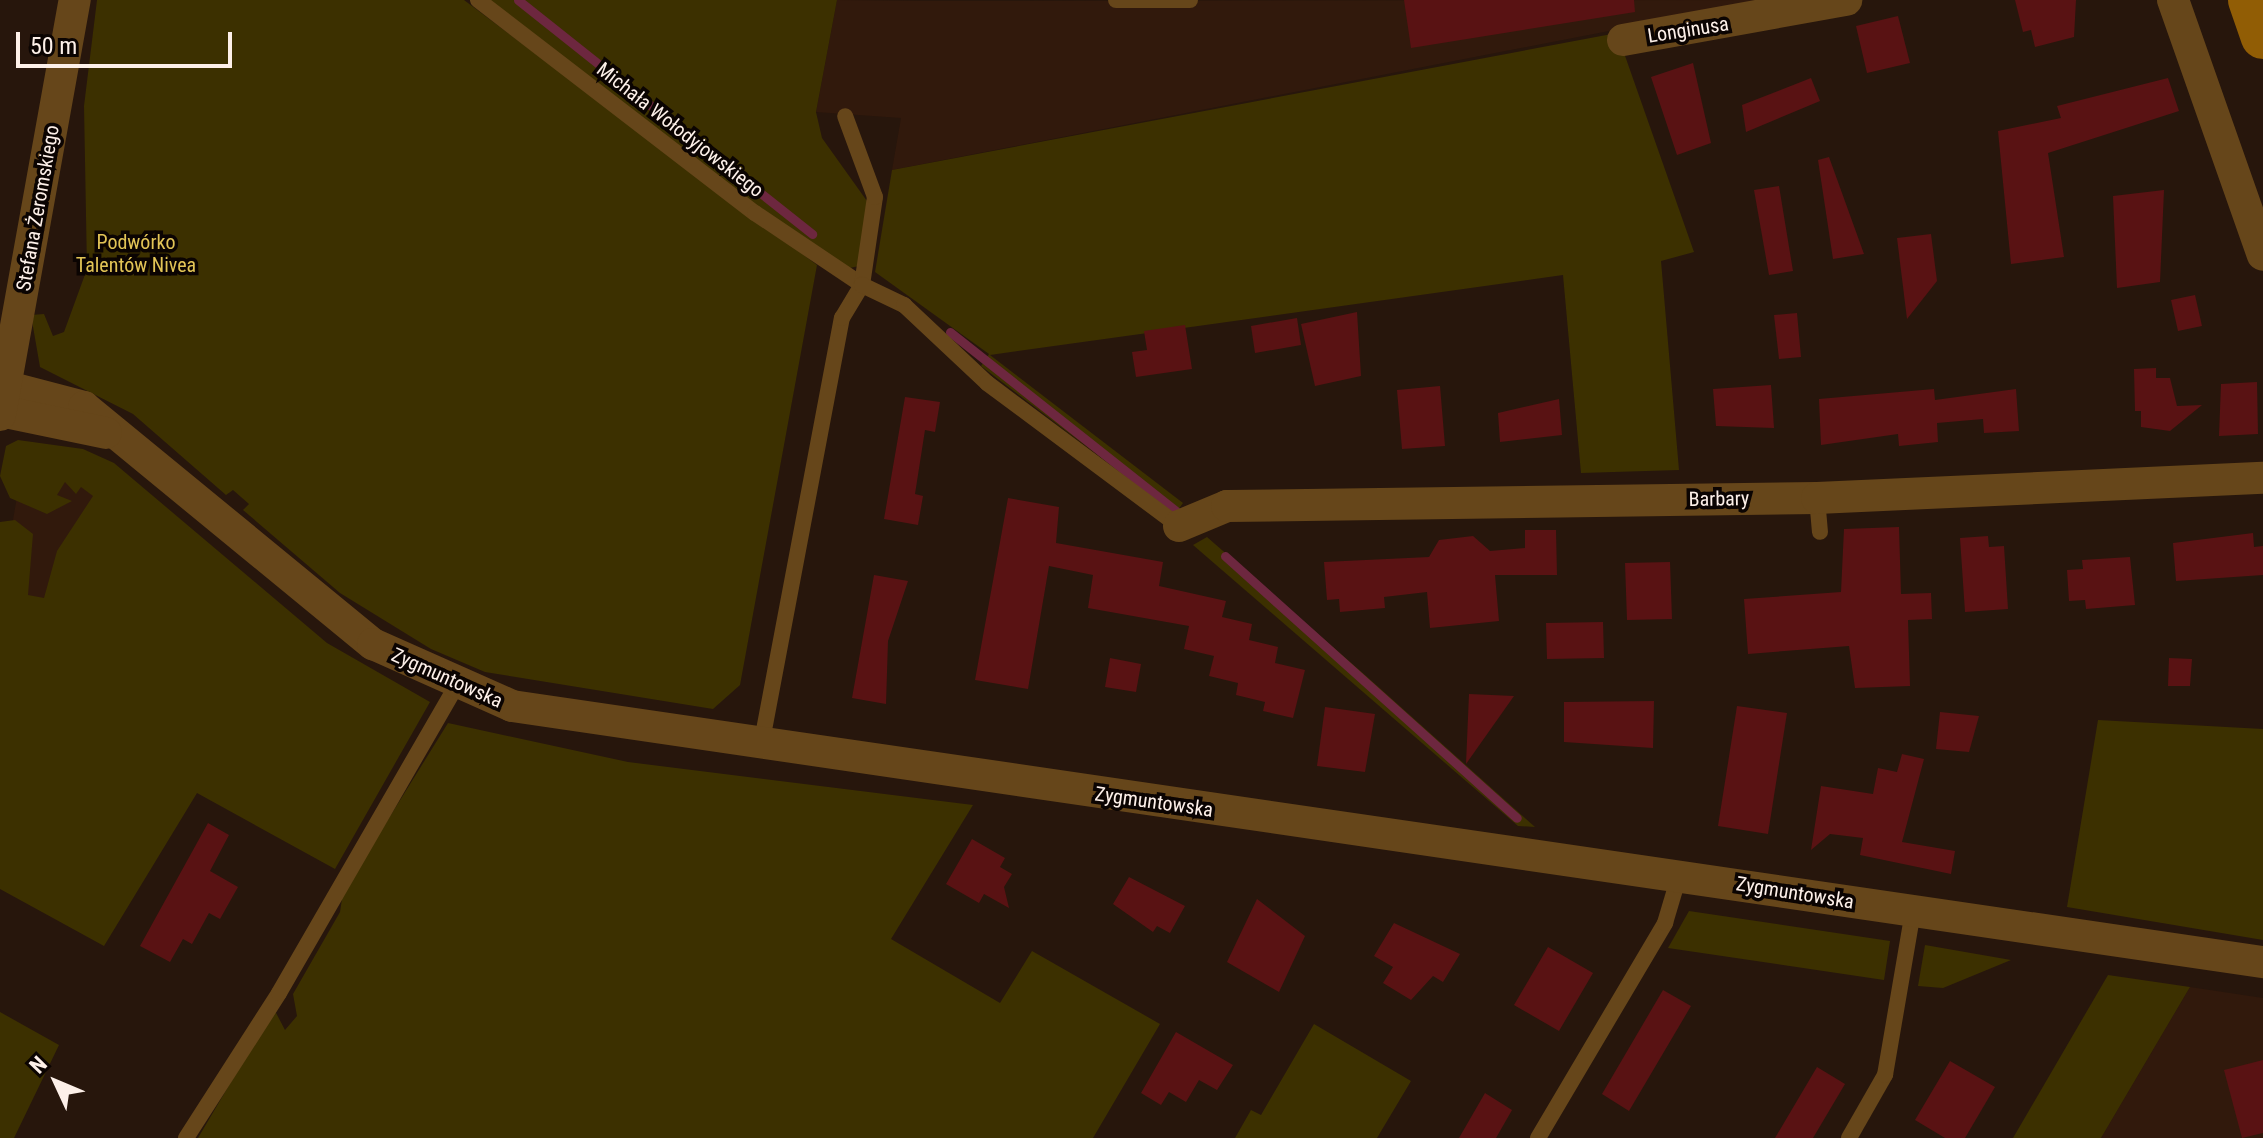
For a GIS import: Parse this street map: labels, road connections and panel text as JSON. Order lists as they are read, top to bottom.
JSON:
{
  "streets": {
    "street": [
      "Longinusa",
      "Stefana Żeromskiego",
      "Barbary",
      "Zygmuntowska"
    ],
    "lane": ["Michała Wołodyjowskiego"]
  },
  "crossings": [
    ["Michała Wołodyjowskiego", "Barbary"],
    ["Stefana Żeromskiego", "Zygmuntowska"]
  ],
  "parks": ["Podwórko Talentów Nivea"],
  "scale_bar": "50 m",
  "north": "top left"
}
